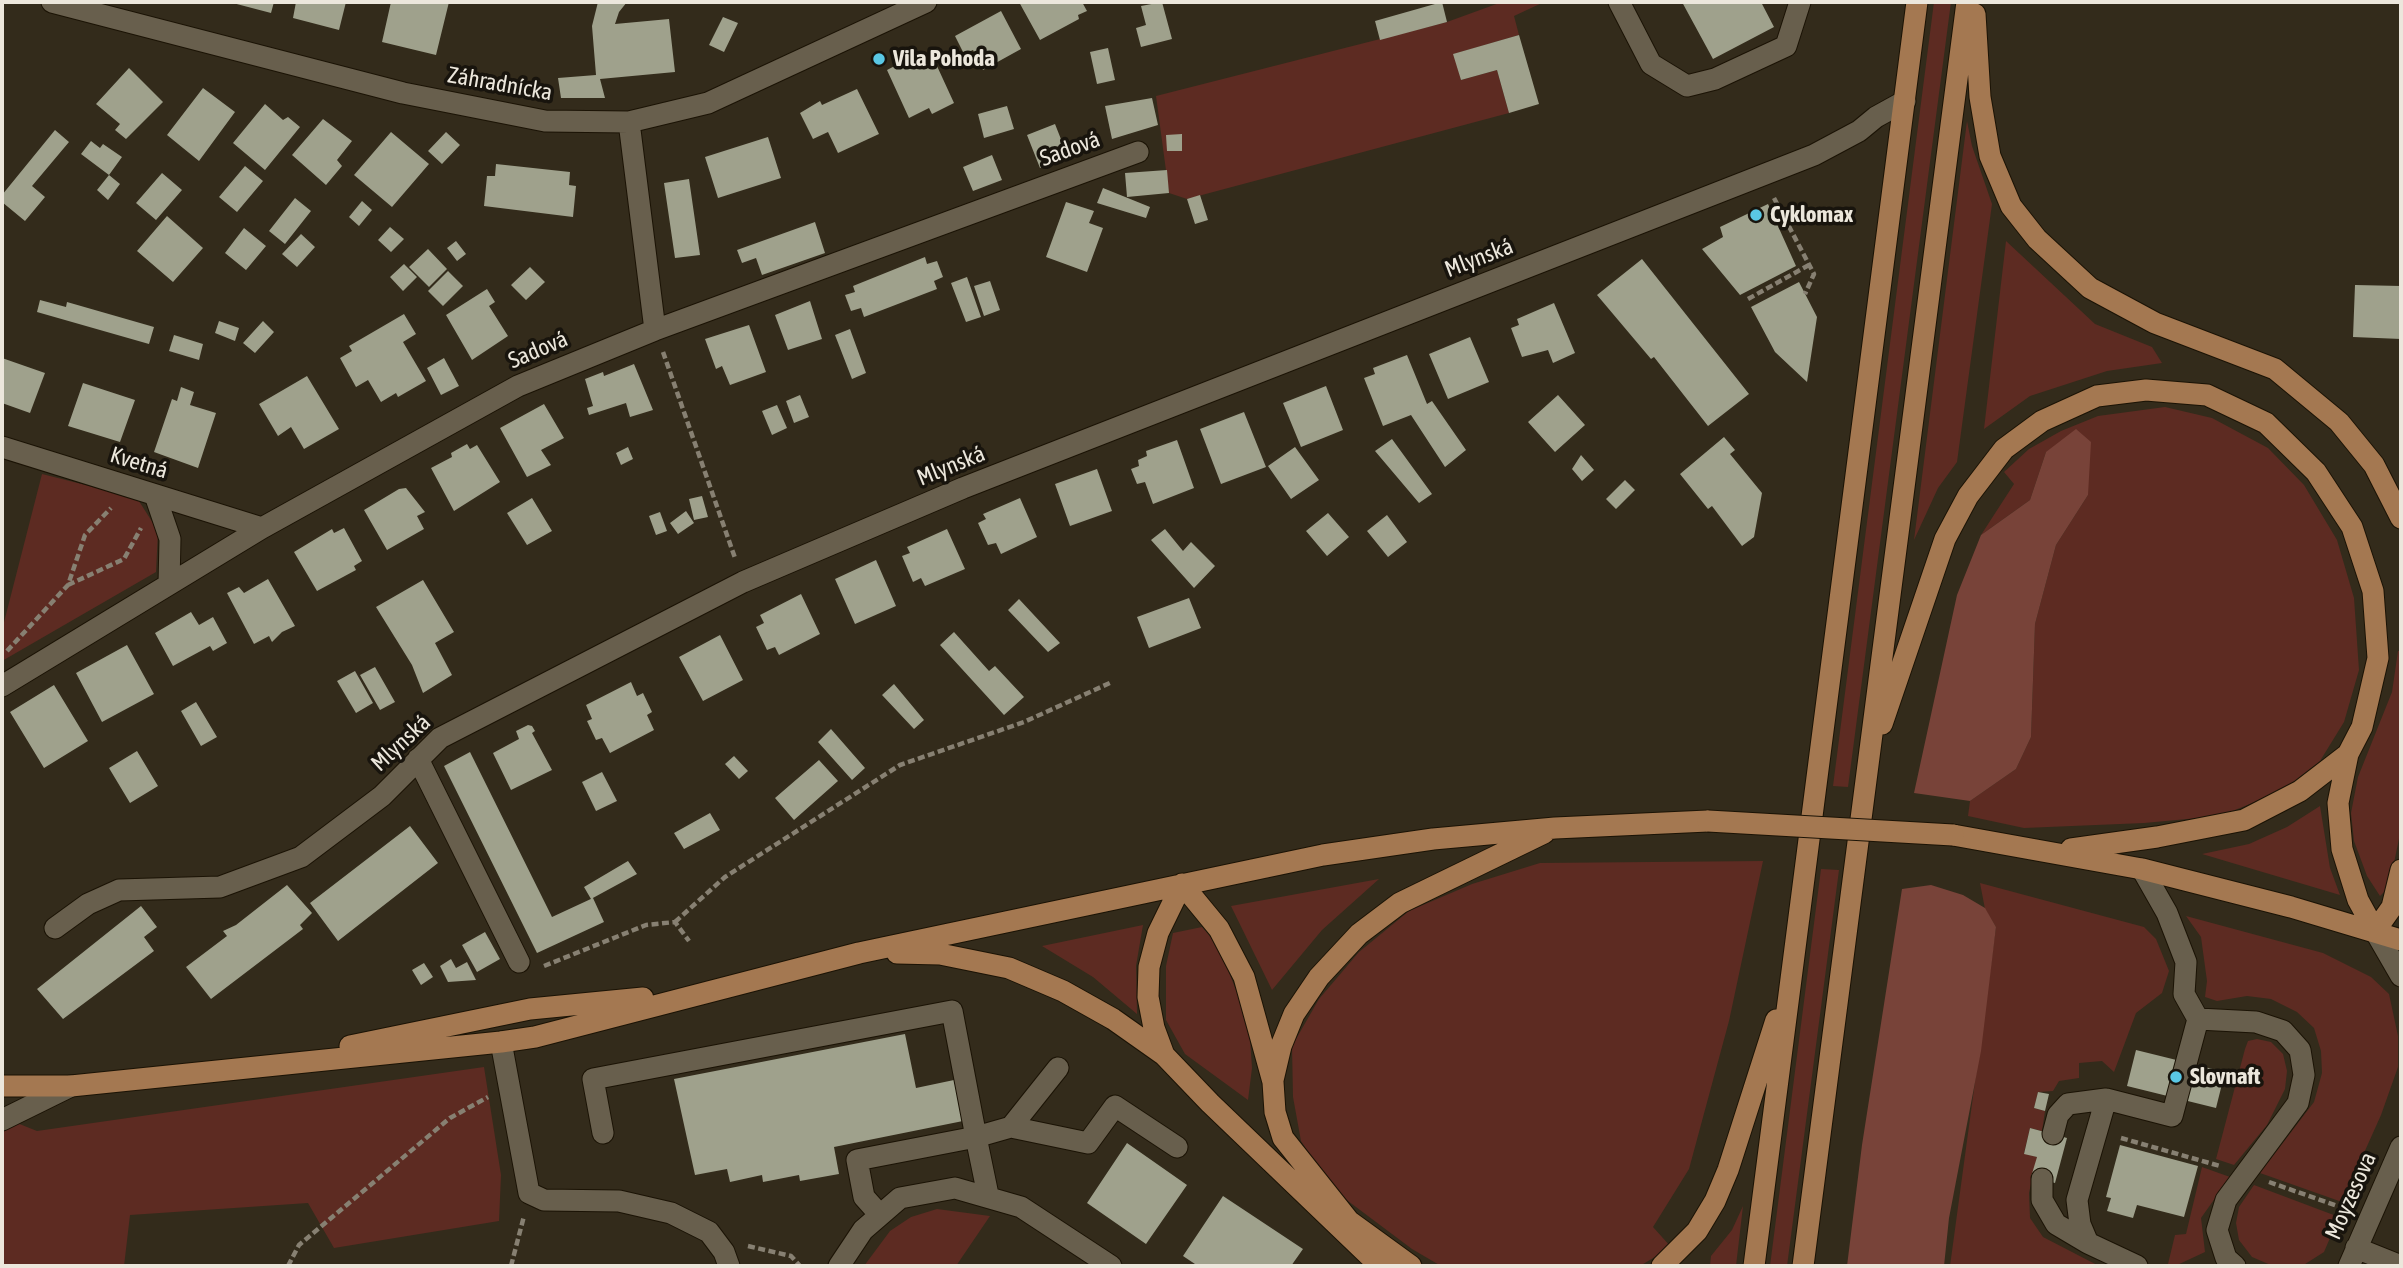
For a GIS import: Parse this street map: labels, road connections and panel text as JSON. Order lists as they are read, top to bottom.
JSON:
{
  "streets": {
    "street": [
      "Záhradnícka",
      "Sadová",
      "Mlynská",
      "Kvetná",
      "Moyzesova"
    ]
  },
  "crossings": [
    ["Sadová", "Kvetná"]
  ],
  "places": ["Vila Pohoda", "Cyklomax", "Slovnaft"]
}
